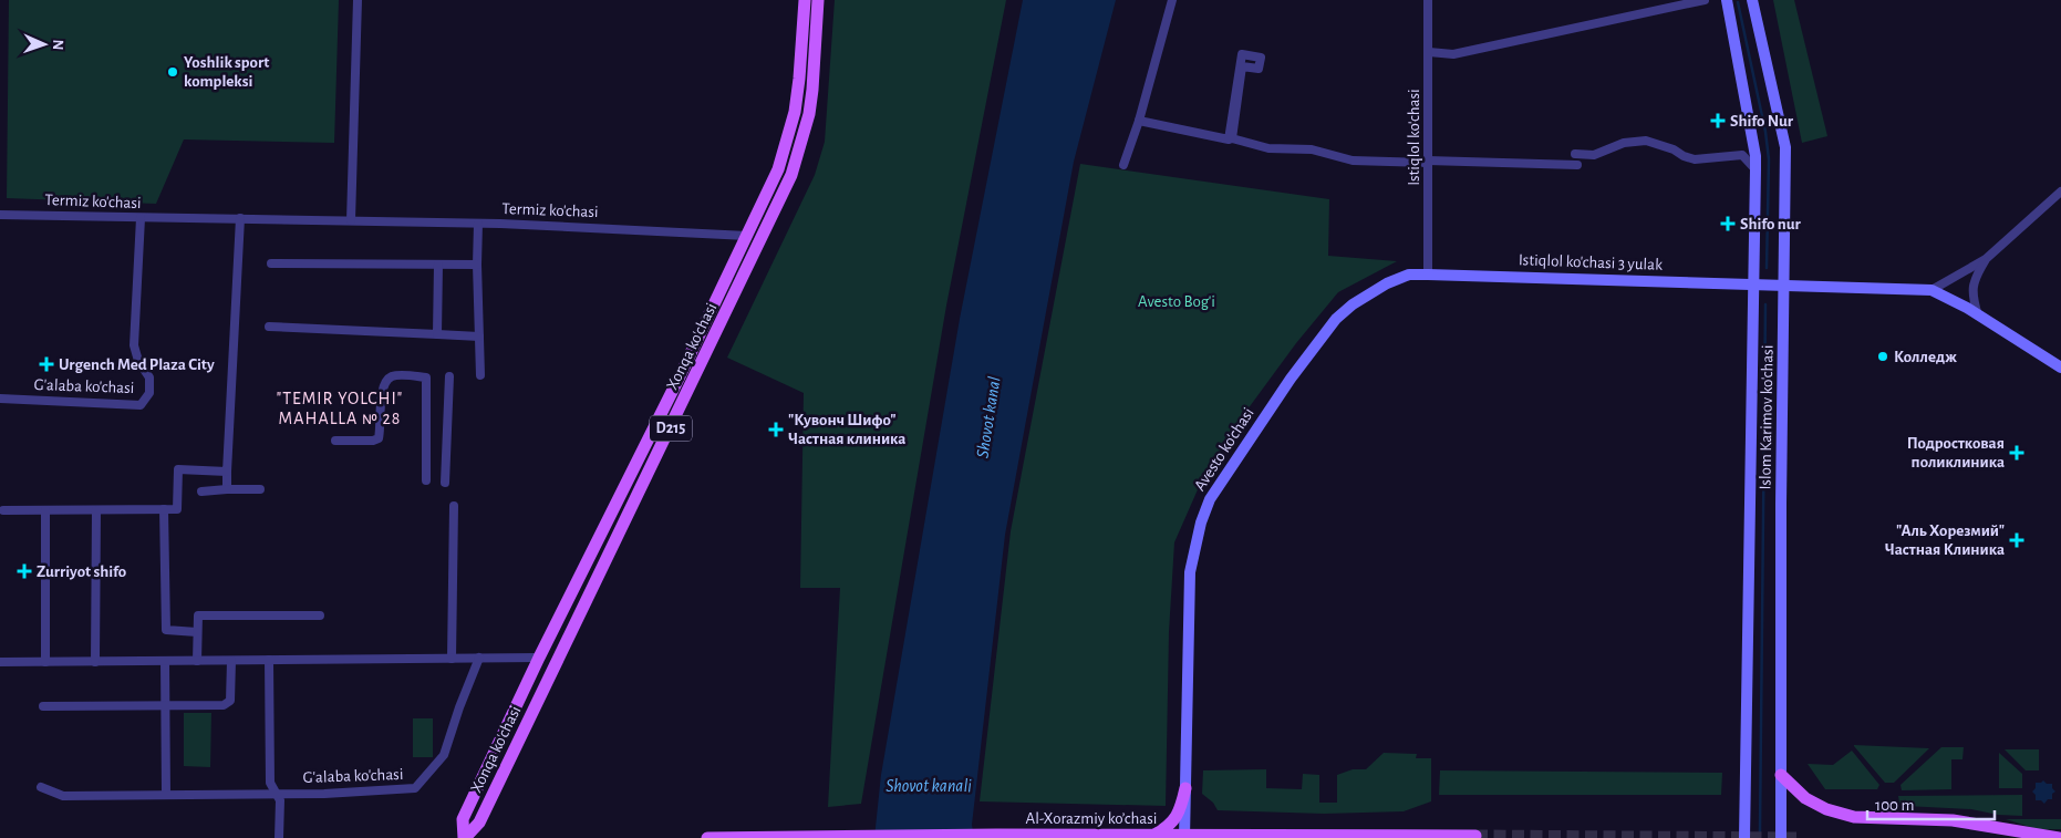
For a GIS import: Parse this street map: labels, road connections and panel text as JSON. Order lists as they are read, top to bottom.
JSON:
{
  "streets": {
    "main road": [
      "Istiqlol ko'chasi 3 yulak",
      "Xonqa ko'chasi",
      "Islom Karimov ko'chasi",
      "D215",
      "Avesto ko'chasi",
      "Al-Xorazmiy ko’chasi"
    ],
    "street": ["Istiqlol ko'chasi", "Termiz ko'chasi", "G'alaba ko'chasi"]
  },
  "crossings": [
    ["Istiqlol ko'chasi", "Istiqlol ko'chasi 3 yulak"],
    ["Istiqlol ko'chasi", "Avesto ko'chasi"],
    ["Termiz ko'chasi", "Xonqa ko'chasi"],
    ["Termiz ko'chasi", "G'alaba ko'chasi"],
    ["Istiqlol ko'chasi 3 yulak", "Islom Karimov ko'chasi"],
    ["Istiqlol ko'chasi 3 yulak", "Avesto ko'chasi"],
    ["Avesto ko'chasi", "Al-Xorazmiy ko’chasi"]
  ],
  "districts": ["\"TEMIR YOLCHI\" MAHALLA № 28"],
  "water": ["Shovot kanal", "Shovot kanali"],
  "parks": ["Avesto Bog'i"],
  "places": {
    "other": ["Yoshlik sport kompleksi", "Колледж"],
    "health": [
      "Shifo Nur",
      "Shifo nur",
      "Urgench Med Plaza City",
      "\"Кувонч Шифо\" Частная клиника",
      "Подростковая поликлиника",
      "\"Аль Хорезмий\" Частная Клиника",
      "Zurriyot shifo"
    ]
  },
  "scale_bar": "100 m",
  "north": "right"
}
